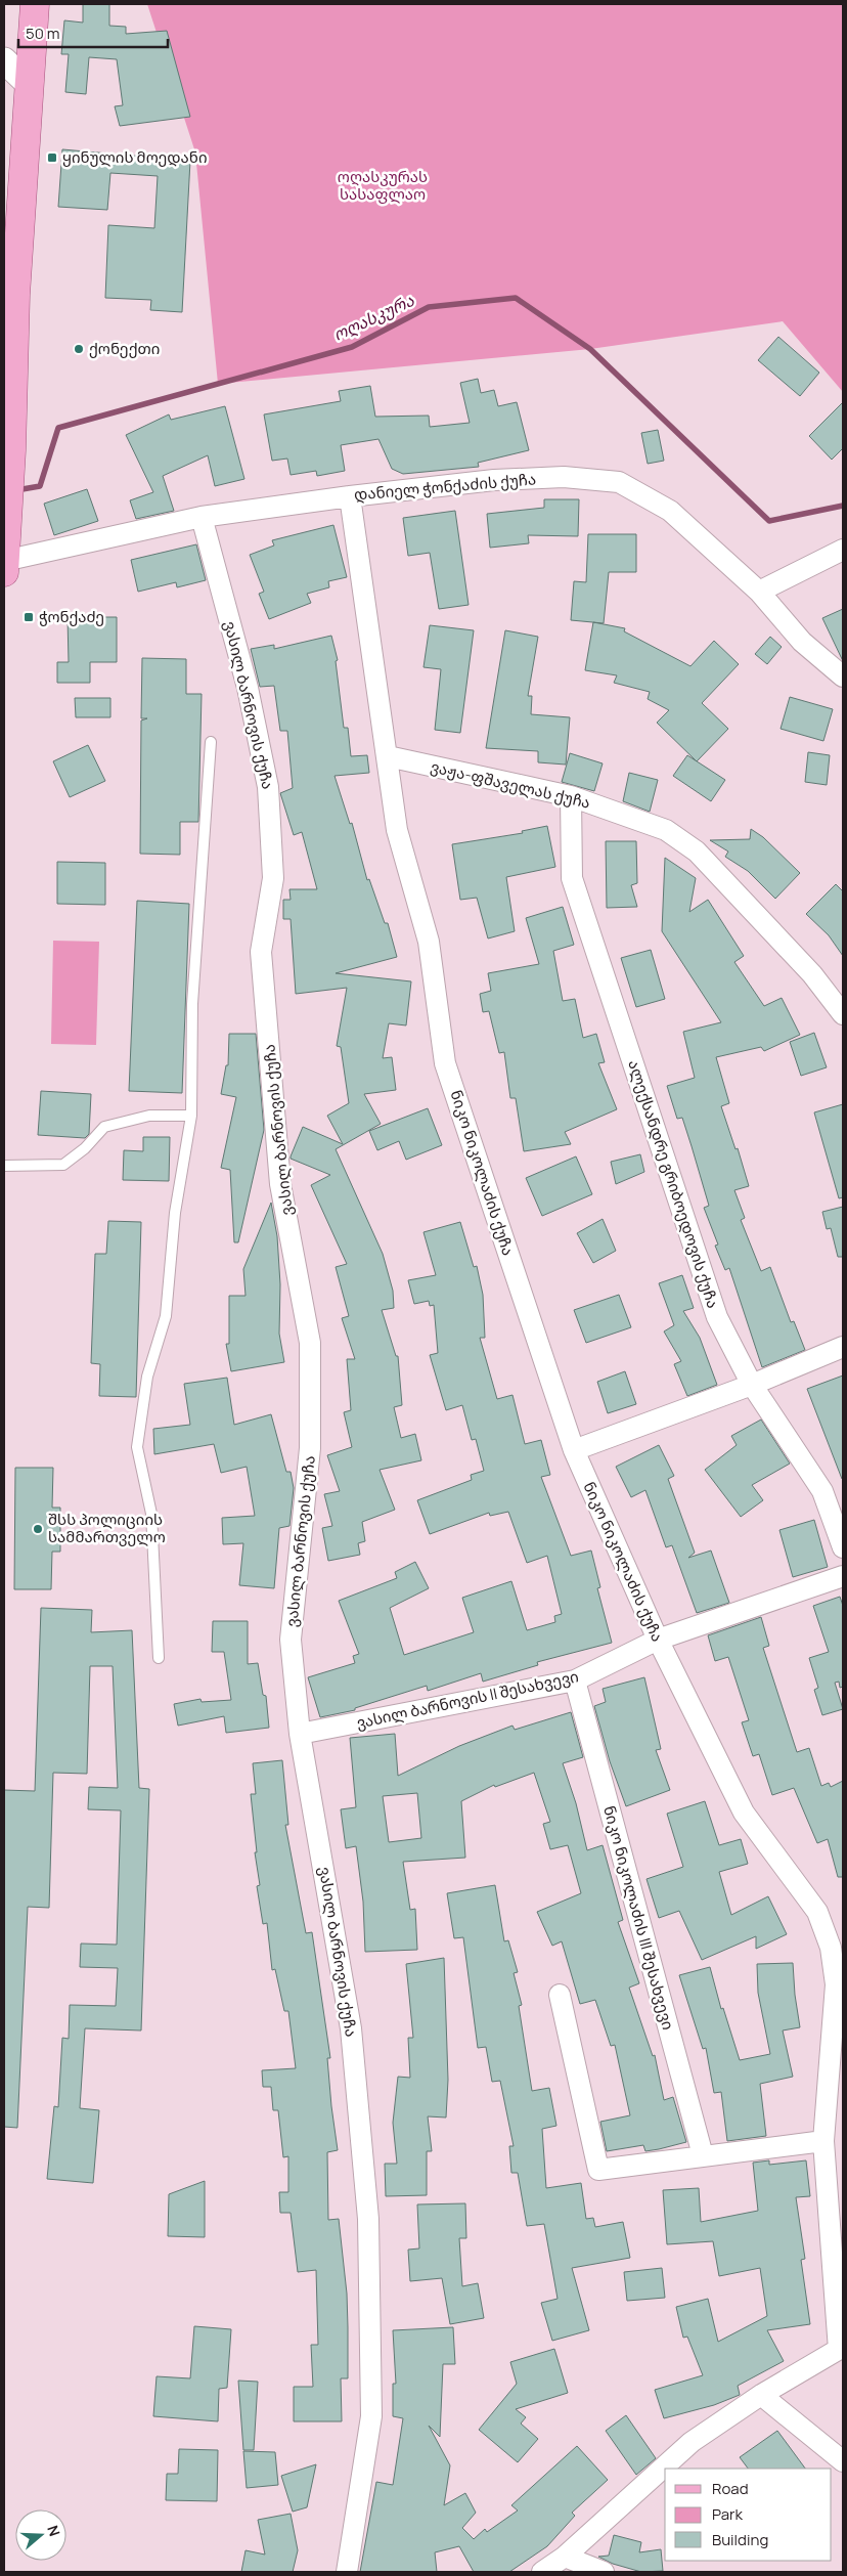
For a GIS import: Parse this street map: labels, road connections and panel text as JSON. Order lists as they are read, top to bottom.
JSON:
{
  "streets": {
    "street": [
      "დანიელ ჭონქაძის ქუჩა",
      "ვასილ ბარნოვის ქუჩა",
      "ვაჟა-ფშაველას ქუჩა",
      "ნიკო ნიკოლაძის ქუჩა",
      "ალექსანდრე გრიბოედოვის ქუჩა",
      "ვასილ ბარნოვის II შესახვევი",
      "ნიკო ნიკოლაძის III შესახვევი"
    ]
  },
  "crossings": [
    ["დანიელ ჭონქაძის ქუჩა", "ვასილ ბარნოვის ქუჩა"],
    ["ვასილ ბარნოვის ქუჩა", "ვასილ ბარნოვის II შესახვევი"],
    ["ვაჟა-ფშაველას ქუჩა", "ნიკო ნიკოლაძის ქუჩა"],
    ["ვაჟა-ფშაველას ქუჩა", "ალექსანდრე გრიბოედოვის ქუჩა"],
    ["ნიკო ნიკოლაძის ქუჩა", "ვასილ ბარნოვის II შესახვევი"],
    ["ვასილ ბარნოვის II შესახვევი", "ნიკო ნიკოლაძის III შესახვევი"]
  ],
  "water": ["ოღასკურა"],
  "parks": ["ოღასკურას სასაფლაო"],
  "places": {
    "transit": ["ყინულის მოედანი", "ჭონქაძე"],
    "other": ["ქონექთი", "შსს პოლიციის სამმართველო"]
  },
  "legend": ["Road", "Park", "Building"],
  "scale_bar": "50 m",
  "north": "right"
}
